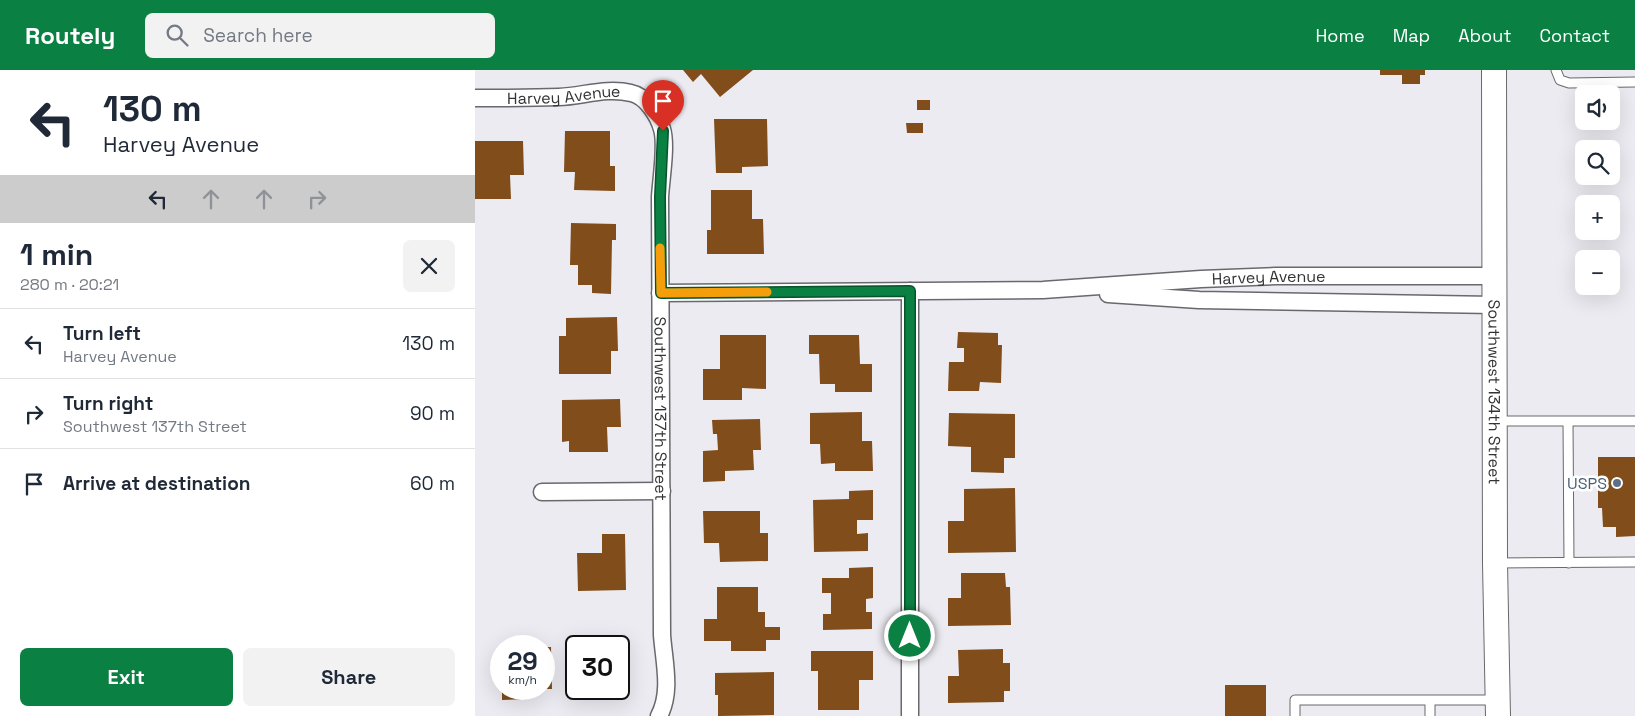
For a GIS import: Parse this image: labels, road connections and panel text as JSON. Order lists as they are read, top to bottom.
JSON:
{
  "streets": {
    "main road": ["Southwest 134th Street"],
    "street": ["Harvey Avenue", "Southwest 137th Street"]
  },
  "crossings": [
    ["Harvey Avenue", "Southwest 134th Street"],
    ["Harvey Avenue", "Southwest 137th Street"]
  ],
  "places": ["USPS"],
  "page": {
    "header": "Routely",
    "search": "Search here",
    "nav": [
      "Home",
      "Map",
      "About",
      "Contact"
    ],
    "turn": ["130 m", "Harvey Avenue"],
    "map_buttons": ["+", "−"],
    "heading": ["1 min", "280 m · 20:21"],
    "list": [
      {
        "name": "Turn left",
        "note": "Harvey Avenue",
        "value": "130 m"
      },
      {
        "name": "Turn right",
        "note": "Southwest 137th Street",
        "value": "90 m"
      },
      {
        "name": "Arrive at destination",
        "value": "60 m"
      }
    ],
    "speed": "29 km/h",
    "limit": "30",
    "buttons": ["Exit", "Share"]
  }
}
